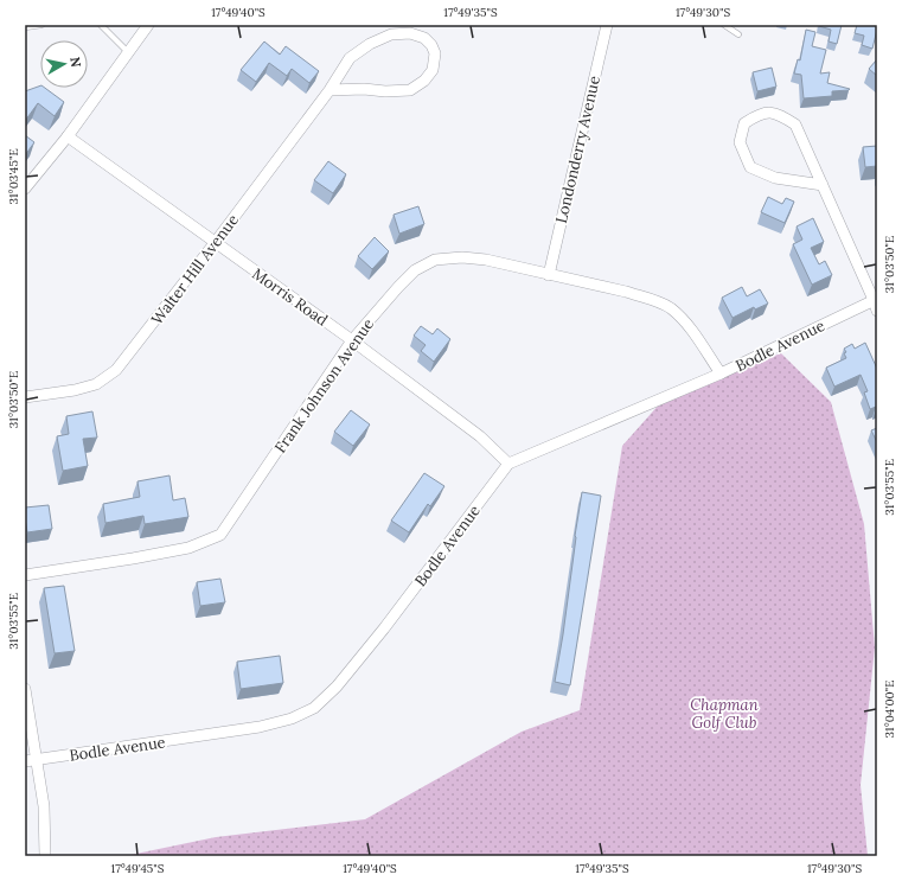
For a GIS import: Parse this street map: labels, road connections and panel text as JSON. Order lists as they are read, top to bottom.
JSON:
{
  "streets": {
    "street": [
      "Londonderry Avenue",
      "Walter Hill Avenue",
      "Morris Road",
      "Bodle Avenue",
      "Frank Johnson Avenue"
    ]
  },
  "crossings": [
    ["Londonderry Avenue", "Frank Johnson Avenue"],
    ["Walter Hill Avenue", "Morris Road"],
    ["Morris Road", "Bodle Avenue"],
    ["Morris Road", "Frank Johnson Avenue"],
    ["Bodle Avenue", "Frank Johnson Avenue"]
  ],
  "parks": ["Chapman Golf Club"],
  "north": "right",
  "coordinates": [
    "17°49'40\"S",
    "17°49'35\"S",
    "17°49'30\"S",
    "31°03'45\"E",
    "31°03'50\"E",
    "31°03'55\"E",
    "31°04'00\"E",
    "17°49'45\"S"
  ]
}
